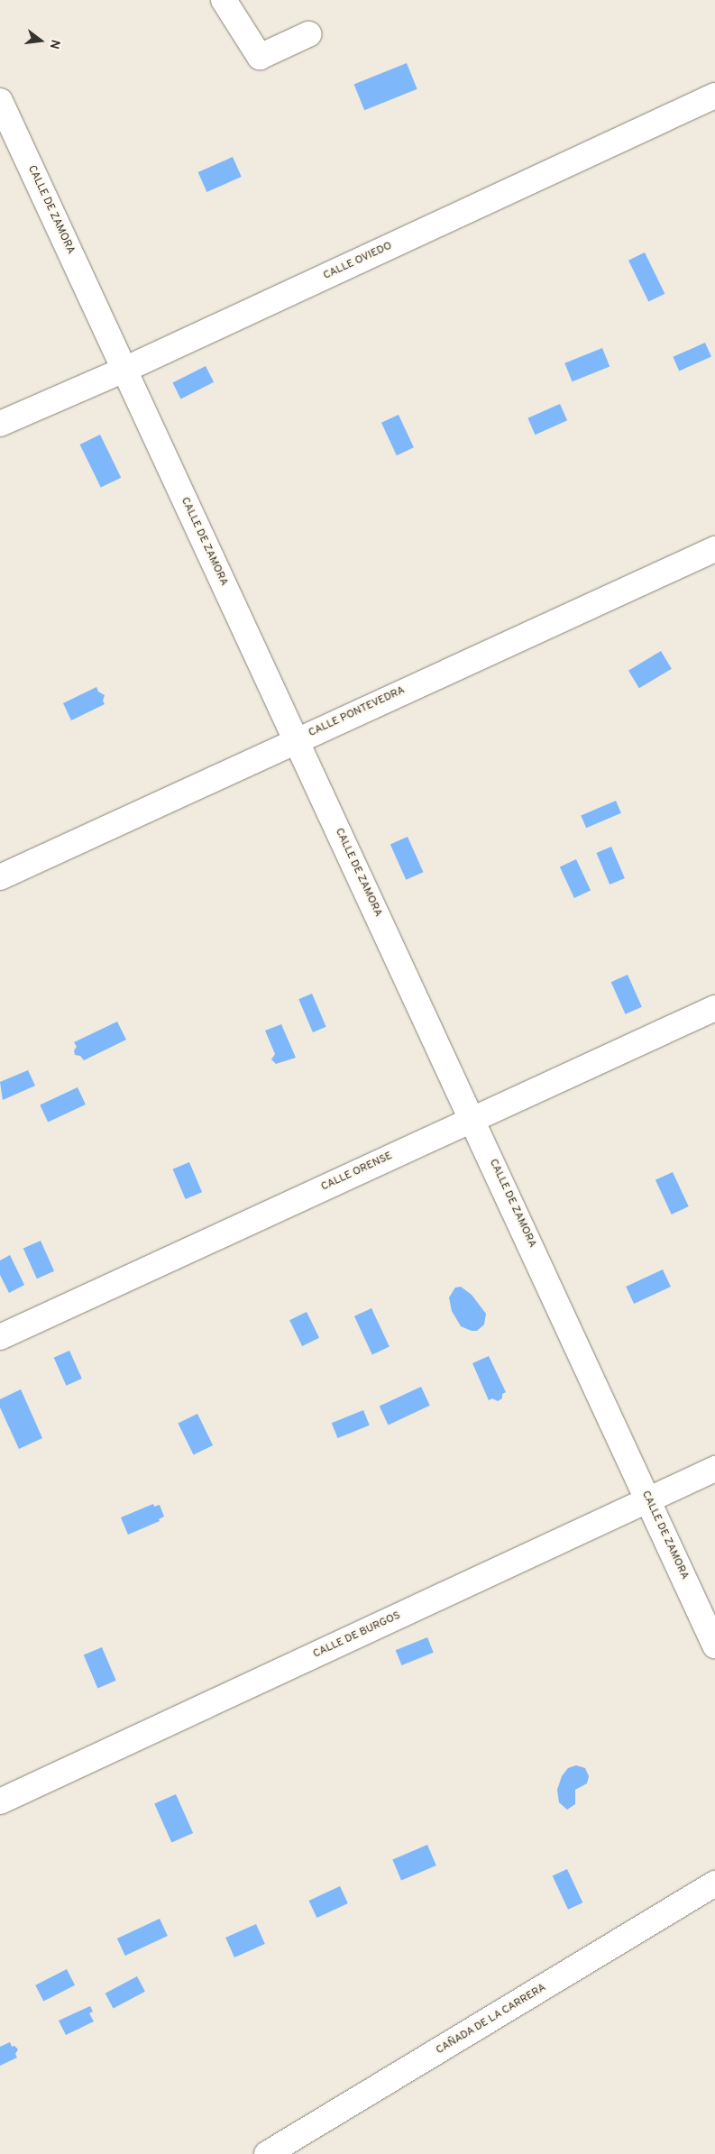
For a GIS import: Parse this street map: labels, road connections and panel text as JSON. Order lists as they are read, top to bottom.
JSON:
{
  "streets": {
    "street": [
      "CALLE DE ZAMORA",
      "CALLE OVIEDO",
      "CALLE PONTEVEDRA",
      "CALLE ORENSE",
      "CALLE DE BURGOS",
      "CAÑADA DE LA CARRERA"
    ]
  },
  "crossings": [
    ["CALLE DE ZAMORA", "CALLE OVIEDO"],
    ["CALLE DE ZAMORA", "CALLE PONTEVEDRA"],
    ["CALLE DE ZAMORA", "CALLE ORENSE"],
    ["CALLE DE ZAMORA", "CALLE DE BURGOS"]
  ],
  "north": "right"
}
